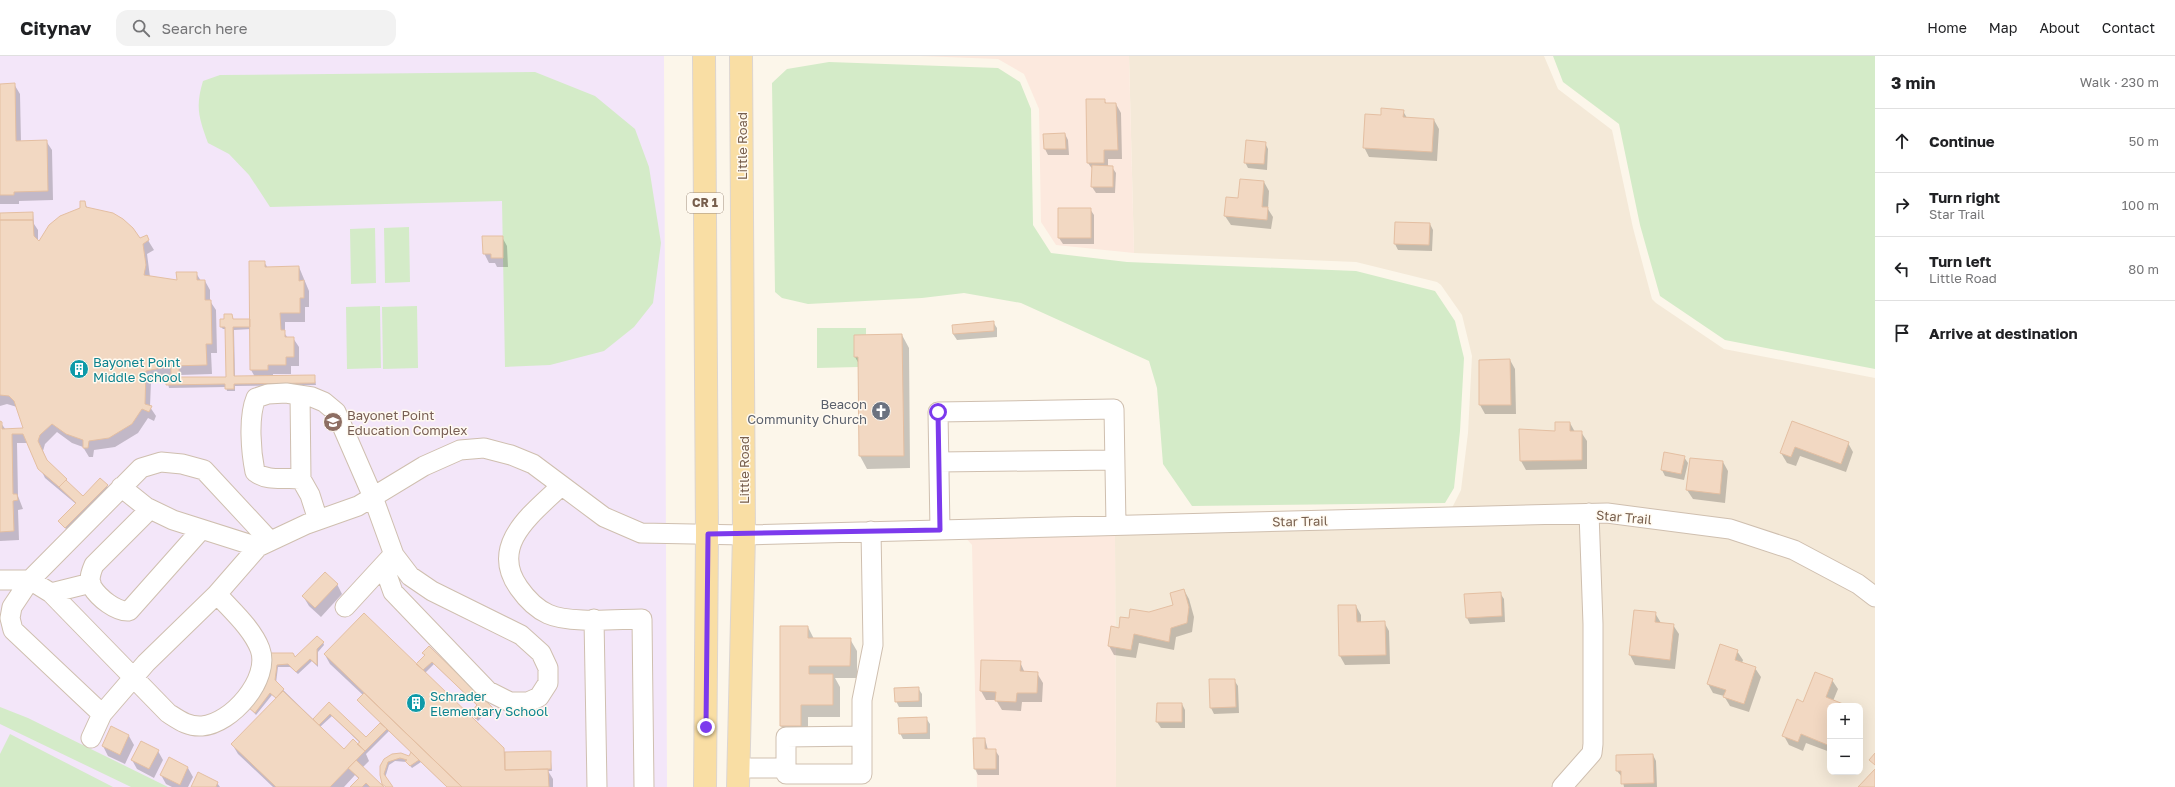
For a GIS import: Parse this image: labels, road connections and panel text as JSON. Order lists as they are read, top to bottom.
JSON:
{
  "streets": {
    "main road": ["Little Road", "CR 1"],
    "street": ["Star Trail"]
  },
  "crossings": [
    ["Little Road", "Star Trail"],
    ["CR 1", "Star Trail"]
  ],
  "places": {
    "building": ["Bayonet Point Middle School", "Schrader Elementary School"],
    "church": ["Beacon Community Church"],
    "school or university": ["Bayonet Point Education Complex"]
  },
  "page": {
    "header": "Citynav",
    "search": "Search here",
    "nav": [
      "Home",
      "Map",
      "About",
      "Contact"
    ],
    "heading": ["3 min", "Walk · 230 m"],
    "list": [
      ["Continue", "50 m"],
      ["Turn right", "Star Trail", "100 m"],
      ["Turn left", "Little Road", "80 m"],
      "Arrive at destination"
    ],
    "map_buttons": ["+", "−"]
  }
}
